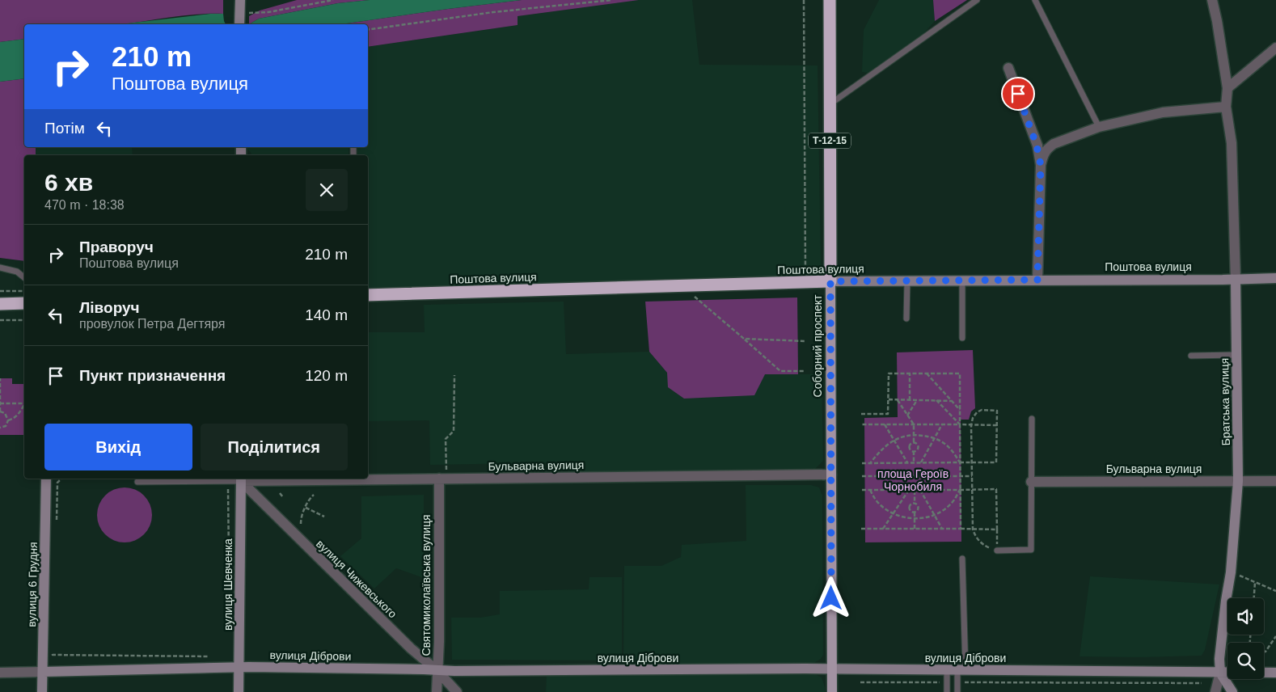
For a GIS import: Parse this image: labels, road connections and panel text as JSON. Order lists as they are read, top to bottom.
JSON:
{
  "streets": {
    "highway": ["Т-12-15", "Поштова вулиця", "Соборний проспект"],
    "street": [
      "Братська вулиця",
      "Бульварна вулиця",
      "вулиця Чижевського",
      "вулиця 6 Грудня",
      "вулиця Шевченка",
      "Святомиколаївська вулиця",
      "вулиця Діброви"
    ]
  },
  "crossings": [
    ["Поштова вулиця", "Соборний проспект"],
    ["Поштова вулиця", "Братська вулиця"],
    ["Соборний проспект", "Бульварна вулиця"],
    ["Соборний проспект", "вулиця Діброви"],
    ["Братська вулиця", "Бульварна вулиця"],
    ["Братська вулиця", "вулиця Діброви"],
    ["Бульварна вулиця", "вулиця Чижевського"],
    ["Бульварна вулиця", "вулиця Шевченка"],
    ["Бульварна вулиця", "Святомиколаївська вулиця"],
    ["вулиця Чижевського", "вулиця Шевченка"],
    ["вулиця Чижевського", "Святомиколаївська вулиця"],
    ["вулиця Чижевського", "вулиця Діброви"],
    ["вулиця 6 Грудня", "вулиця Діброви"],
    ["вулиця Шевченка", "вулиця Діброви"],
    ["Святомиколаївська вулиця", "вулиця Діброви"]
  ],
  "parks": ["площа Героїв Чорнобиля"],
  "page": {
    "turn": ["210 m", "Поштова вулиця"],
    "then": "Потім",
    "heading": ["6 хв", "470 m · 18:38"],
    "list": [
      {
        "name": "Праворуч",
        "note": "Поштова вулиця",
        "value": "210 m"
      },
      {
        "name": "Ліворуч",
        "note": "провулок Петра Дегтяря",
        "value": "140 m"
      },
      {
        "name": "Пункт призначення",
        "value": "120 m"
      }
    ],
    "buttons": ["Вихід", "Поділитися"]
  }
}
